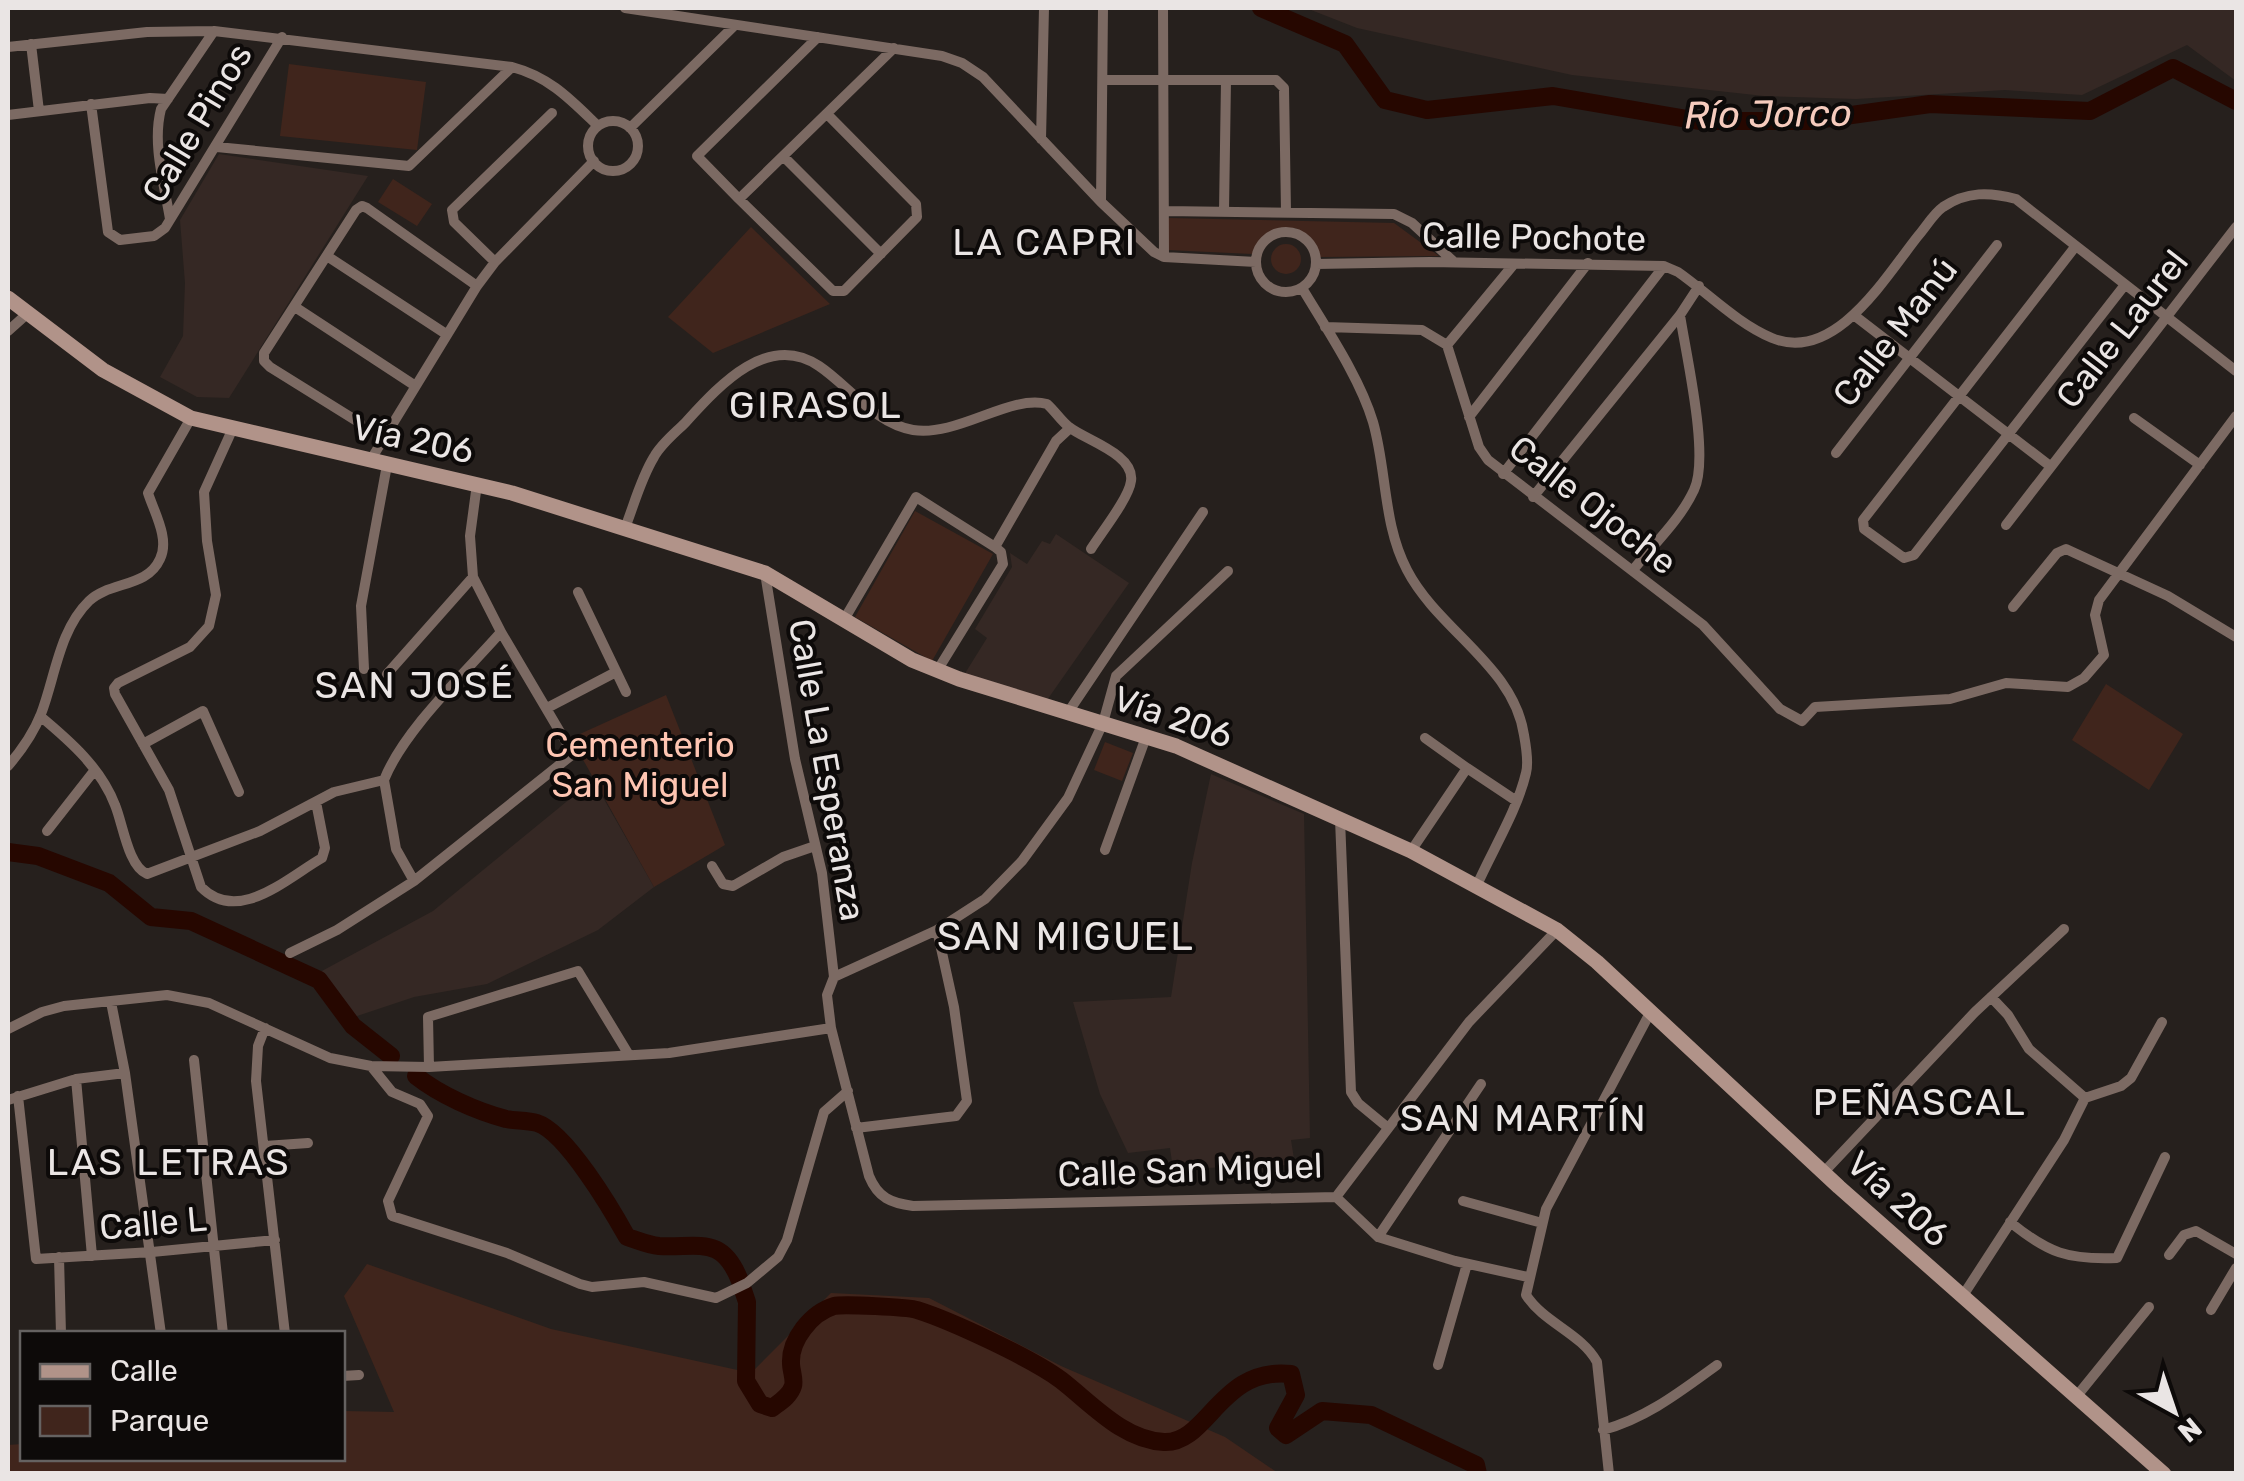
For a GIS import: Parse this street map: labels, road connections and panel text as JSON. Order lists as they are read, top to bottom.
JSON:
{
  "streets": {
    "main road": ["Vía 206"],
    "street": [
      "Calle Pinos",
      "Calle Pochote",
      "Calle Laurel",
      "Calle Manú",
      "Calle Ojoche",
      "Calle La Esperanza",
      "Calle San Miguel",
      "Calle L"
    ]
  },
  "crossings": [
    ["Calle Pochote", "Calle Laurel"],
    ["Vía 206", "Calle La Esperanza"],
    ["Vía 206", "Calle San Miguel"],
    ["Calle La Esperanza", "Calle San Miguel"]
  ],
  "districts": [
    "LA CAPRI",
    "GIRASOL",
    "SAN JOSÉ",
    "SAN MIGUEL",
    "PEÑASCAL",
    "SAN MARTÍN",
    "LAS LETRAS"
  ],
  "water": ["Río Jorco"],
  "parks": ["Cementerio San Miguel"],
  "legend": ["Calle", "Parque"],
  "north": "bottom right"
}
